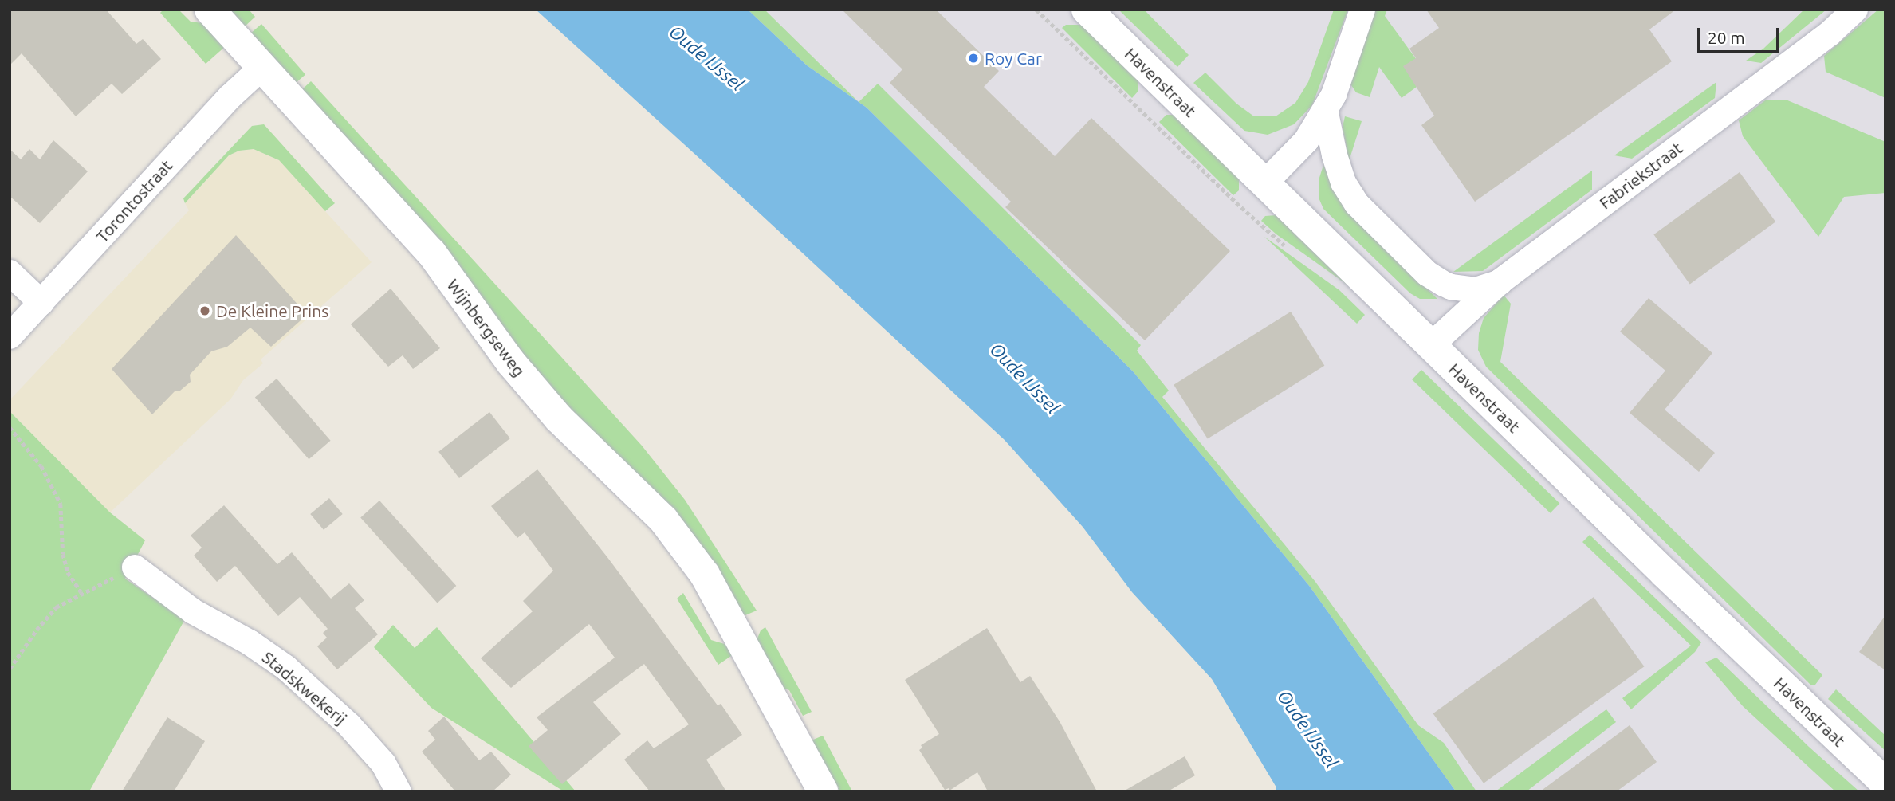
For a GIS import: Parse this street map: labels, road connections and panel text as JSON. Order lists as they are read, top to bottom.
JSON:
{
  "streets": {
    "street": [
      "Havenstraat",
      "Fabriekstraat",
      "Torontostraat",
      "Wijnbergseweg",
      "Stadskwekerij"
    ]
  },
  "crossings": [
    ["Havenstraat", "Fabriekstraat"],
    ["Torontostraat", "Wijnbergseweg"]
  ],
  "water": ["Oude IJssel"],
  "places": ["Roy Car", "De Kleine Prins"],
  "scale_bar": "20 m"
}
